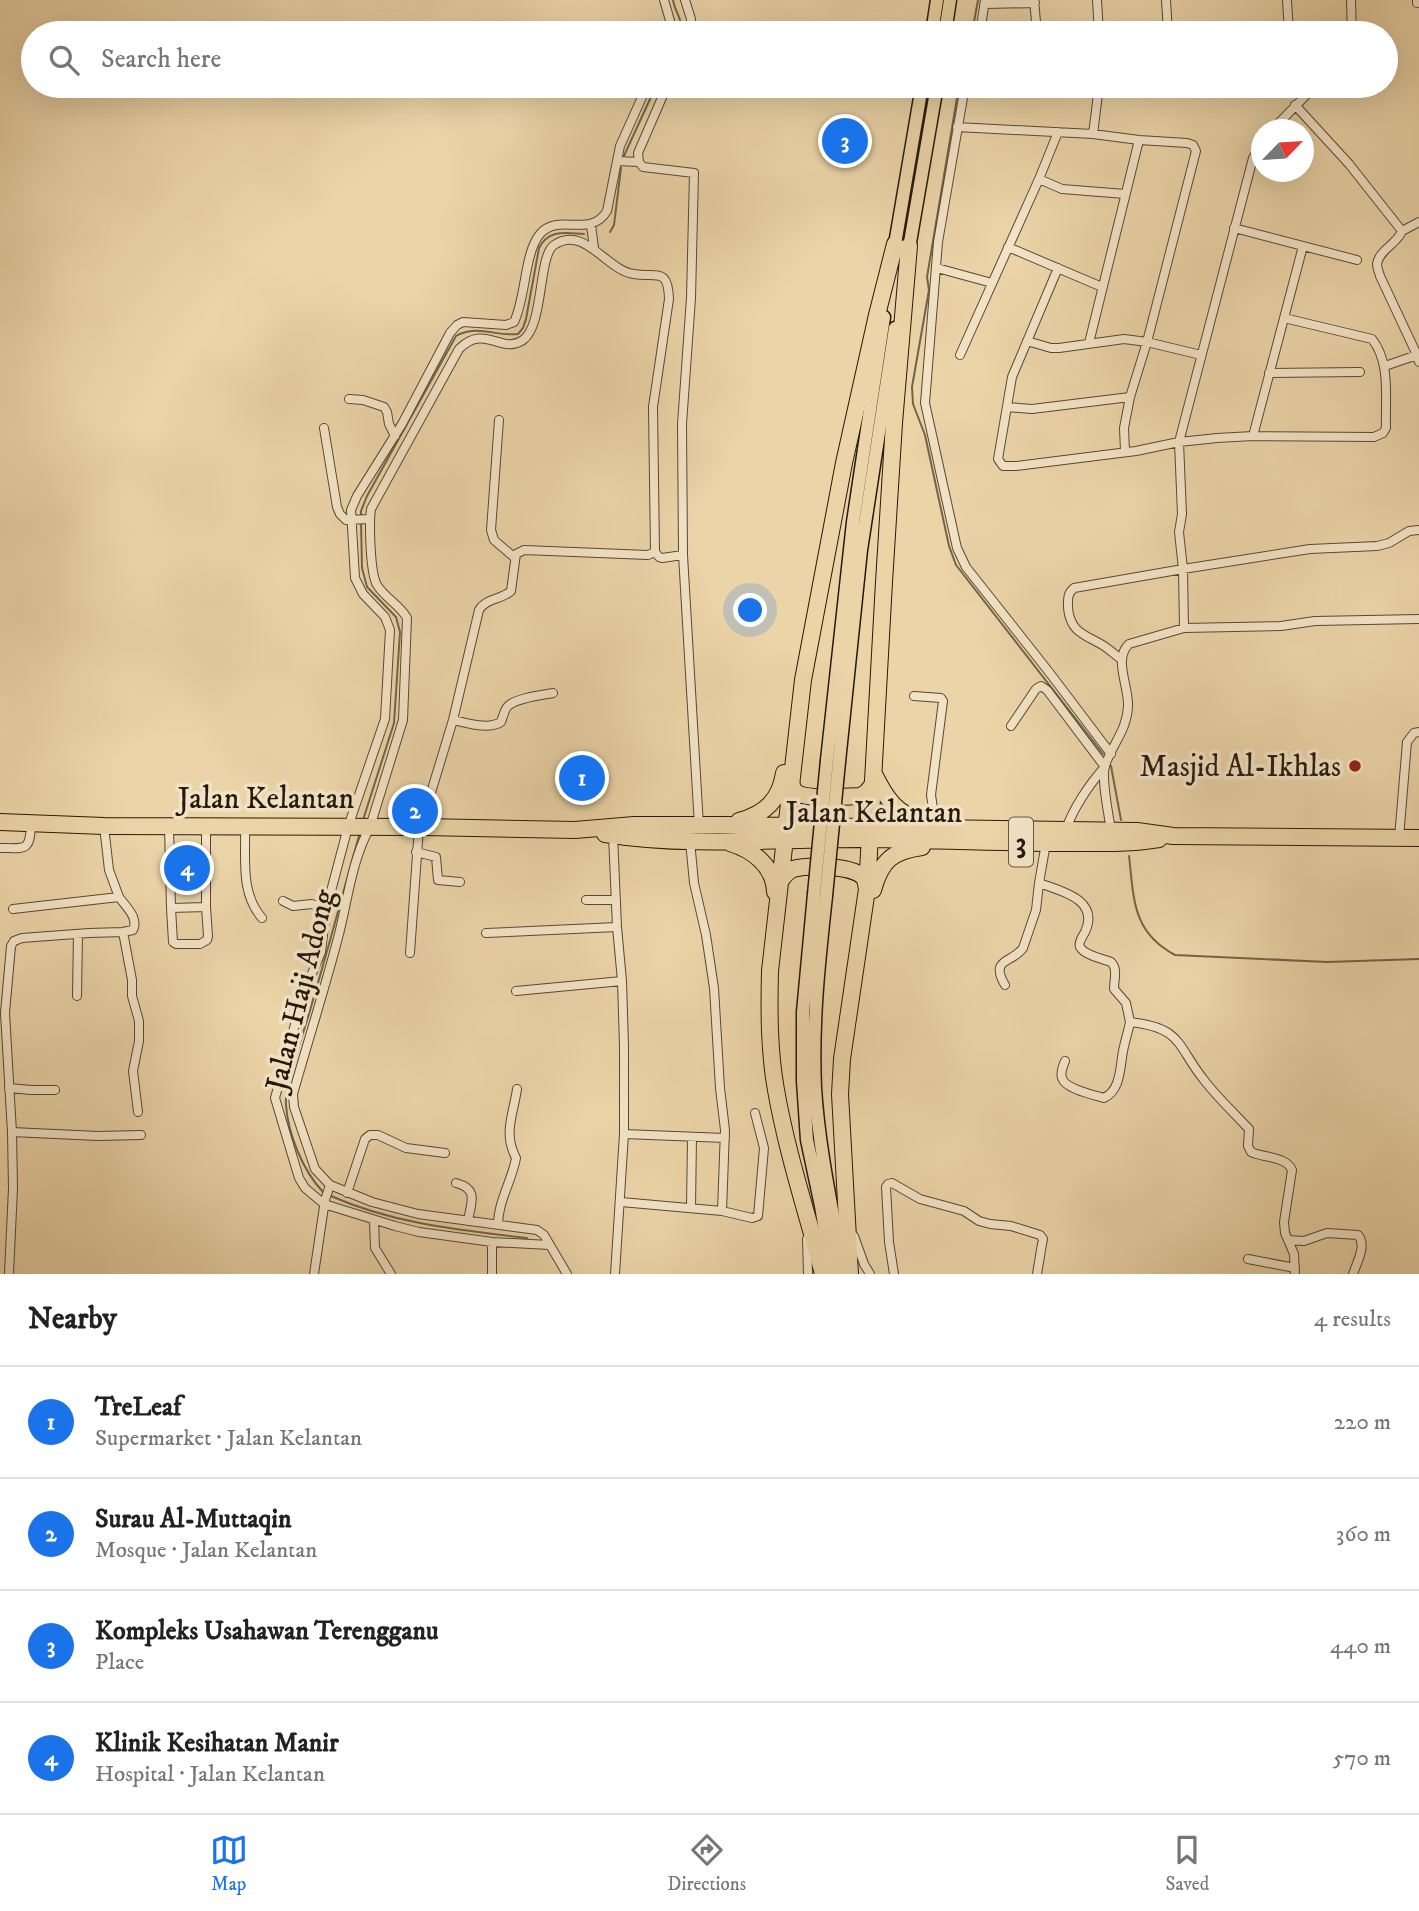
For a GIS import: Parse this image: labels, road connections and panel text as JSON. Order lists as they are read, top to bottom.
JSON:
{
  "streets": {
    "highway": ["Jalan Kelantan", "3"],
    "street": ["Jalan Haji Adong"]
  },
  "crossings": [
    ["Jalan Kelantan", "Jalan Haji Adong"]
  ],
  "places": ["Masjid Al-Ikhlas"],
  "north": "top right",
  "page": {
    "search": "Search here",
    "pins": [
      "3",
      "1",
      "2",
      "4"
    ],
    "heading": ["Nearby", "4 results"],
    "list": [
      {
        "mark": "1",
        "name": "TreLeaf",
        "note": "Supermarket · Jalan Kelantan",
        "value": "220 m"
      },
      {
        "mark": "2",
        "name": "Surau Al-Muttaqin",
        "note": "Mosque · Jalan Kelantan",
        "value": "360 m"
      },
      {
        "mark": "3",
        "name": "Kompleks Usahawan Terengganu",
        "note": "Place",
        "value": "440 m"
      },
      {
        "mark": "4",
        "name": "Klinik Kesihatan Manir",
        "note": "Hospital · Jalan Kelantan",
        "value": "570 m"
      }
    ],
    "nav": ["Map", "Directions", "Saved"]
  }
}
